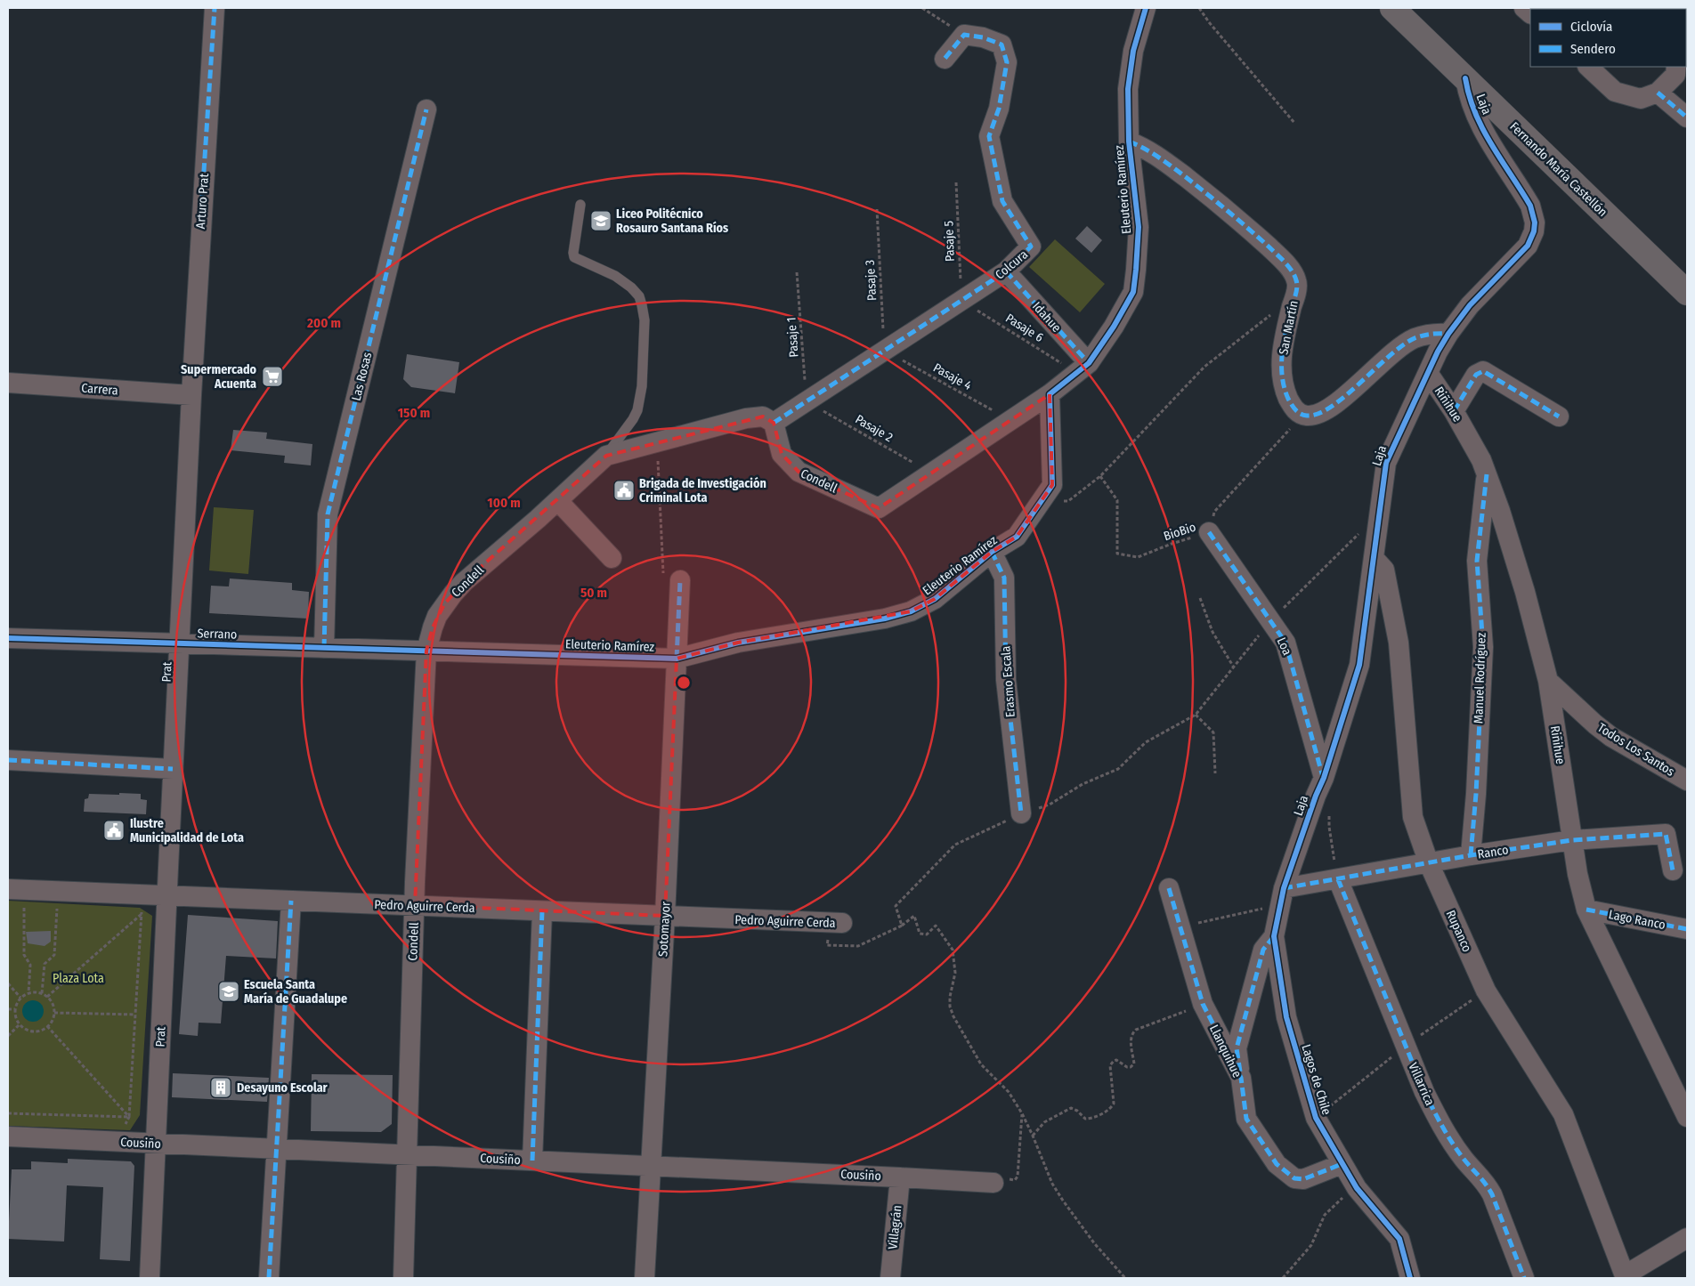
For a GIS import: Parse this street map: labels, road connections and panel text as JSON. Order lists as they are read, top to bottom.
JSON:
{
  "streets": {
    "main road": ["Fernando María Castellón"],
    "street": [
      "Laja",
      "Eleuterio Ramírez",
      "Arturo Prat",
      "Colcura",
      "Idahue",
      "San Martín",
      "Las Rosas",
      "Carrera",
      "Riñihue",
      "Condell",
      "Serrano",
      "Loa",
      "Prat",
      "Manuel Rodríguez",
      "Erasmo Escala",
      "Todos Los Santos",
      "Ranco",
      "Pedro Aguirre Cerda",
      "Lago Ranco",
      "Sotomayor",
      "Rupanco",
      "Llanquihue",
      "Lagos de Chile",
      "Villarrica",
      "Cousiño",
      "Villagrán"
    ],
    "path": [
      "Pasaje 5",
      "Pasaje 3",
      "Pasaje 6",
      "Pasaje 1",
      "Pasaje 4",
      "Pasaje 2",
      "BioBio"
    ]
  },
  "crossings": [
    ["Laja", "Fernando María Castellón"],
    ["Laja", "Riñihue"],
    ["Laja", "Loa"],
    ["Laja", "Ranco"],
    ["Laja", "Rupanco"],
    ["Laja", "Lagos de Chile"],
    ["Eleuterio Ramírez", "Idahue"],
    ["Eleuterio Ramírez", "Pasaje 6"],
    ["Eleuterio Ramírez", "San Martín"],
    ["Eleuterio Ramírez", "Condell"],
    ["Eleuterio Ramírez", "Serrano"],
    ["Eleuterio Ramírez", "Erasmo Escala"],
    ["Eleuterio Ramírez", "Sotomayor"],
    ["Arturo Prat", "Carrera"],
    ["Arturo Prat", "Prat"],
    ["Pasaje 5", "Colcura"],
    ["Pasaje 5", "Pasaje 6"],
    ["Colcura", "Pasaje 3"],
    ["Colcura", "Idahue"],
    ["Colcura", "Pasaje 6"],
    ["Colcura", "Pasaje 1"],
    ["Colcura", "Pasaje 4"],
    ["Colcura", "Pasaje 2"],
    ["Colcura", "Condell"],
    ["Pasaje 3", "Pasaje 4"],
    ["Idahue", "Pasaje 6"],
    ["San Martín", "BioBio"],
    ["Pasaje 1", "Pasaje 2"],
    ["Las Rosas", "Serrano"],
    ["Pasaje 4", "Condell"],
    ["Carrera", "Prat"],
    ["Riñihue", "Manuel Rodríguez"],
    ["Riñihue", "Todos Los Santos"],
    ["Riñihue", "Ranco"],
    ["Riñihue", "Lago Ranco"],
    ["Pasaje 2", "Condell"],
    ["Condell", "Serrano"],
    ["Condell", "Pedro Aguirre Cerda"],
    ["Condell", "Cousiño"],
    ["BioBio", "Loa"],
    ["Serrano", "Prat"],
    ["Prat", "Pedro Aguirre Cerda"],
    ["Prat", "Cousiño"],
    ["Manuel Rodríguez", "Ranco"],
    ["Ranco", "Rupanco"],
    ["Ranco", "Lagos de Chile"],
    ["Ranco", "Villarrica"],
    ["Pedro Aguirre Cerda", "Sotomayor"],
    ["Sotomayor", "Cousiño"],
    ["Llanquihue", "Lagos de Chile"],
    ["Cousiño", "Villagrán"]
  ],
  "parks": ["Plaza Lota"],
  "places": {
    "school or university": ["Liceo Politécnico Rosauro Santana Ríos", "Escuela Santa María de Guadalupe"],
    "supermarket": ["Supermercado Acuenta"],
    "public building": ["Brigada de Investigación Criminal Lota", "Ilustre Municipalidad de Lota"],
    "building": ["Desayuno Escolar"]
  },
  "legend": ["Ciclovía", "Sendero"],
  "rings": [
    "200 m",
    "150 m",
    "100 m",
    "50 m"
  ]
}
